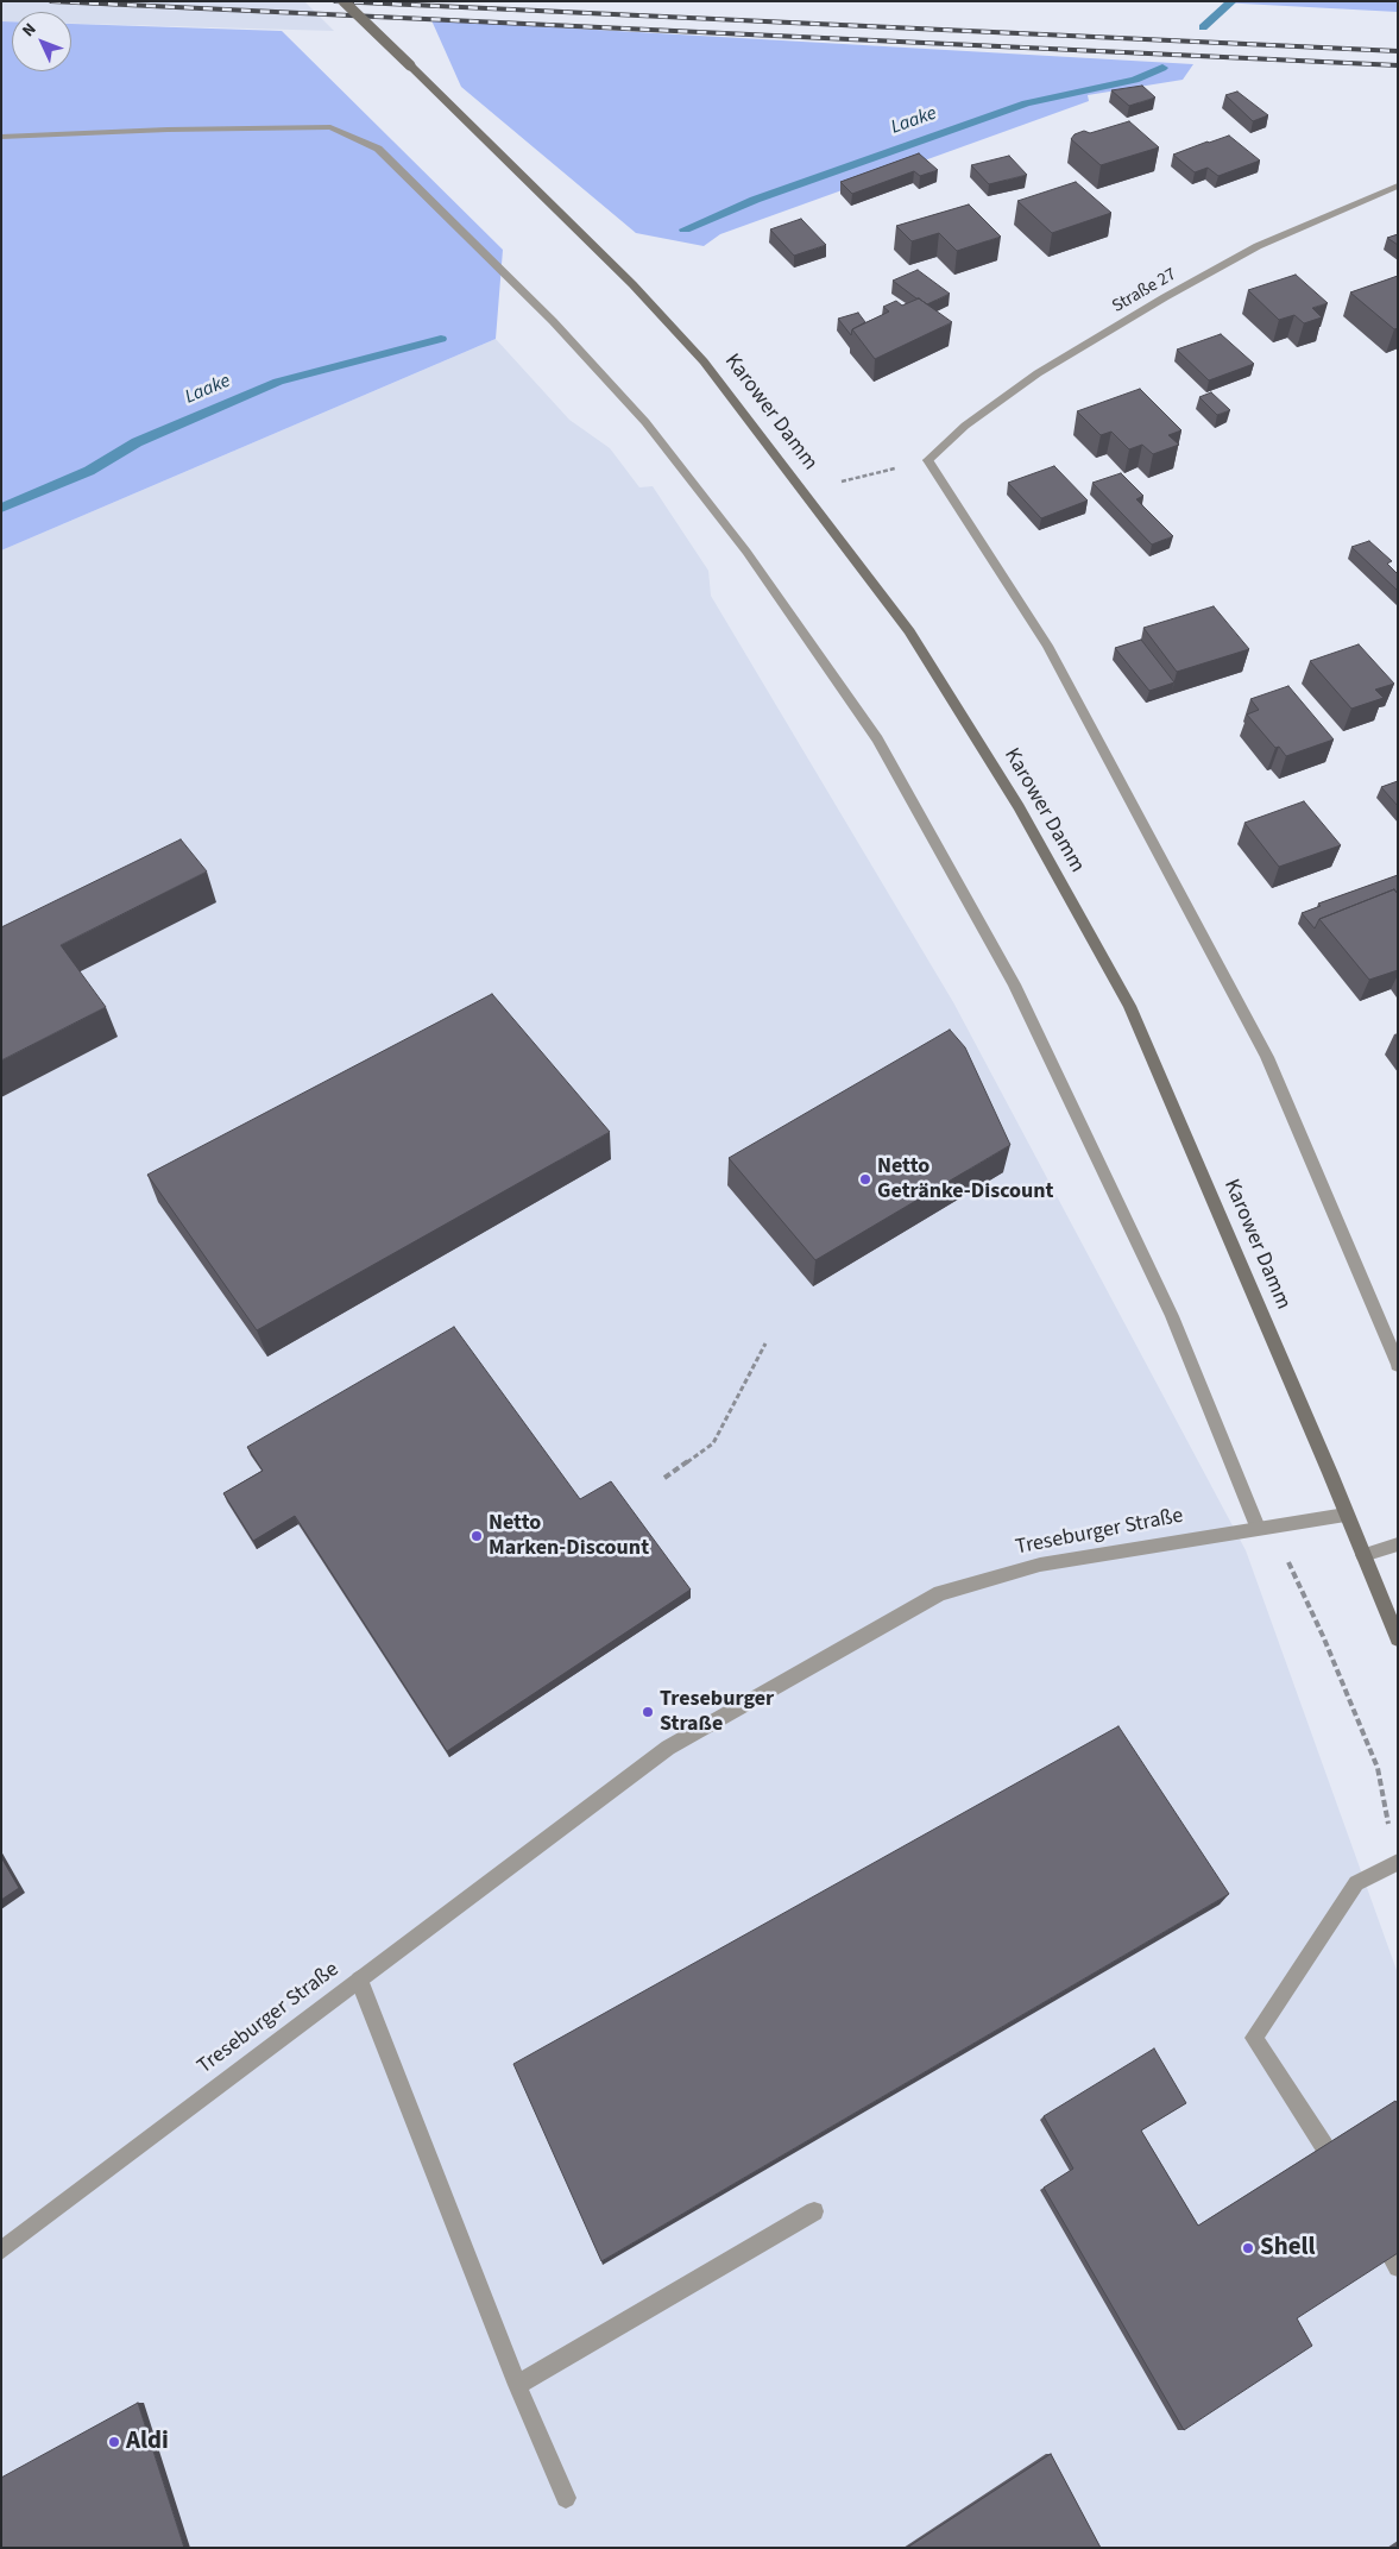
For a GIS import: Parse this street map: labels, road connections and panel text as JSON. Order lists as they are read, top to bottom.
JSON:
{
  "streets": {
    "main road": ["Karower Damm"],
    "street": ["Straße 27", "Treseburger Straße"]
  },
  "crossings": [
    ["Karower Damm", "Treseburger Straße"]
  ],
  "water": ["Laake"],
  "places": [
    "Netto Getränke-Discount",
    "Netto Marken-Discount",
    "Treseburger Straße",
    "Shell",
    "Aldi"
  ],
  "north": "top left"
}
